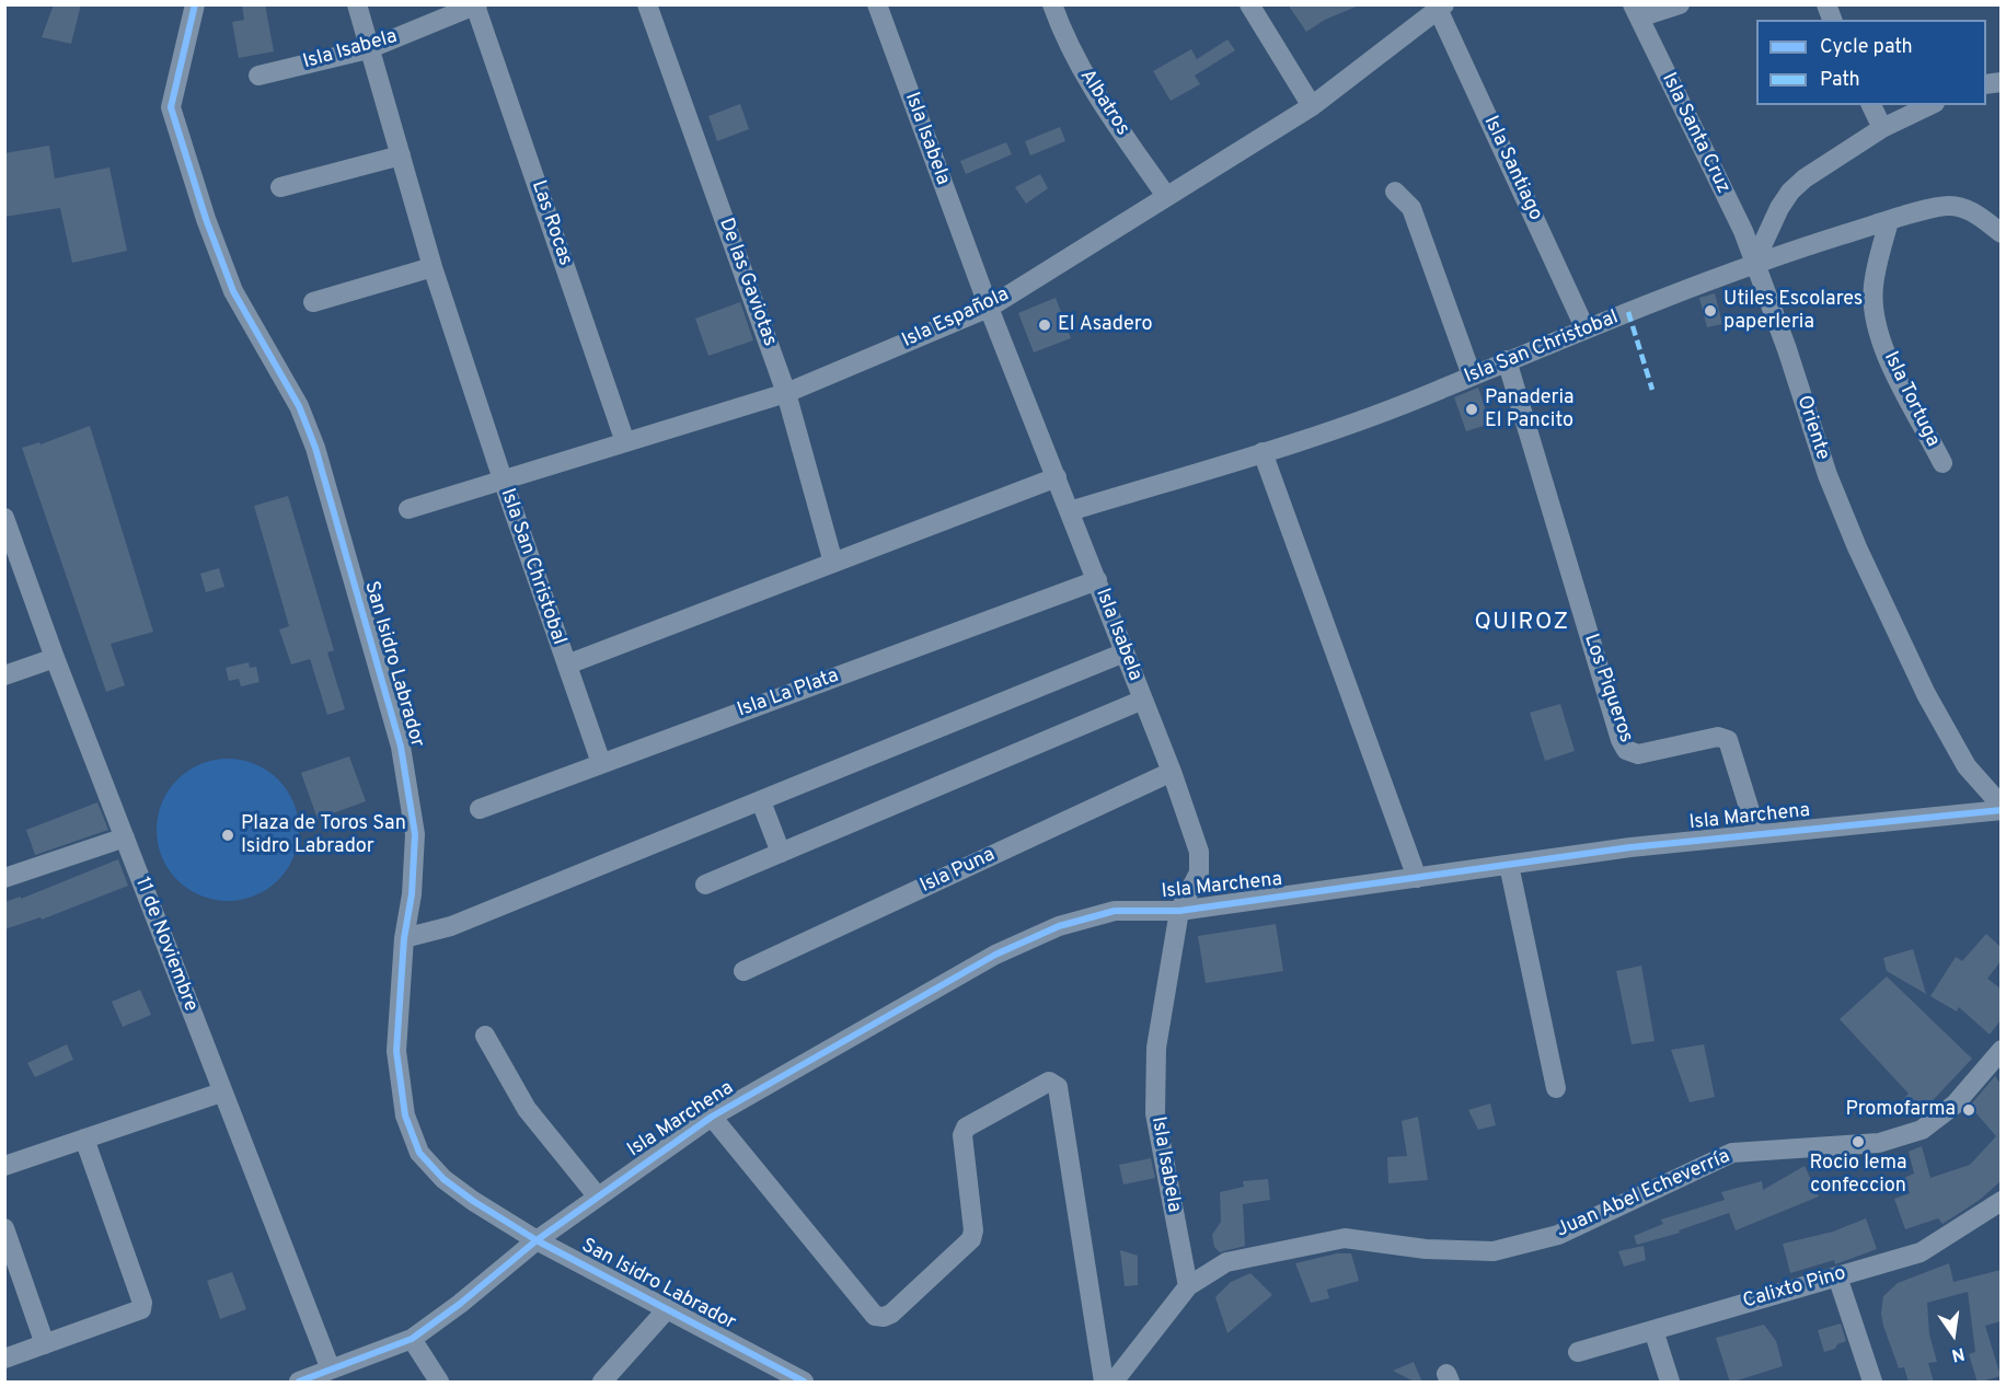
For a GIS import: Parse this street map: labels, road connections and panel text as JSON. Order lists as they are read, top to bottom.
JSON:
{
  "streets": {
    "street": [
      "Isla Isabela",
      "Albatros",
      "Isla Santa Cruz",
      "Isla Santiago",
      "Las Rocas",
      "De las Gaviotas",
      "Isla Española",
      "Isla San Christobal",
      "Isla Tortuga",
      "Oriente",
      "San Isidro Labrador",
      "Los Piqueros",
      "Isla La Plata",
      "Isla Marchena",
      "Isla Puna",
      "11 de Noviembre",
      "Juan Abel Echeverría",
      "Calixto Pino"
    ]
  },
  "crossings": [
    ["Isla Isabela", "Las Rocas"],
    ["Isla Isabela", "Isla Española"],
    ["Isla Isabela", "Isla San Christobal"],
    ["Isla Isabela", "Isla La Plata"],
    ["Isla Isabela", "Isla Marchena"],
    ["Isla Isabela", "Isla Puna"],
    ["Isla Isabela", "Juan Abel Echeverría"],
    ["Albatros", "Isla Española"],
    ["Isla Santa Cruz", "Isla San Christobal"],
    ["Isla Santa Cruz", "Oriente"],
    ["Isla Santiago", "Isla Española"],
    ["Isla Santiago", "Isla San Christobal"],
    ["Las Rocas", "Isla Española"],
    ["De las Gaviotas", "Isla Española"],
    ["De las Gaviotas", "Isla San Christobal"],
    ["Isla Española", "Isla San Christobal"],
    ["Isla San Christobal", "Isla Tortuga"],
    ["Isla San Christobal", "Oriente"],
    ["Isla San Christobal", "Los Piqueros"],
    ["Oriente", "Isla Marchena"],
    ["San Isidro Labrador", "Isla Marchena"],
    ["Los Piqueros", "Isla Marchena"],
    ["Isla Marchena", "11 de Noviembre"]
  ],
  "districts": ["QUIROZ"],
  "places": [
    "Utiles Escolares paperleria",
    "El Asadero",
    "Panaderia El Pancito",
    "Plaza de Toros San Isidro Labrador",
    "Promofarma",
    "Rocio lema confeccion"
  ],
  "legend": ["Cycle path", "Path"],
  "north": "bottom"
}
